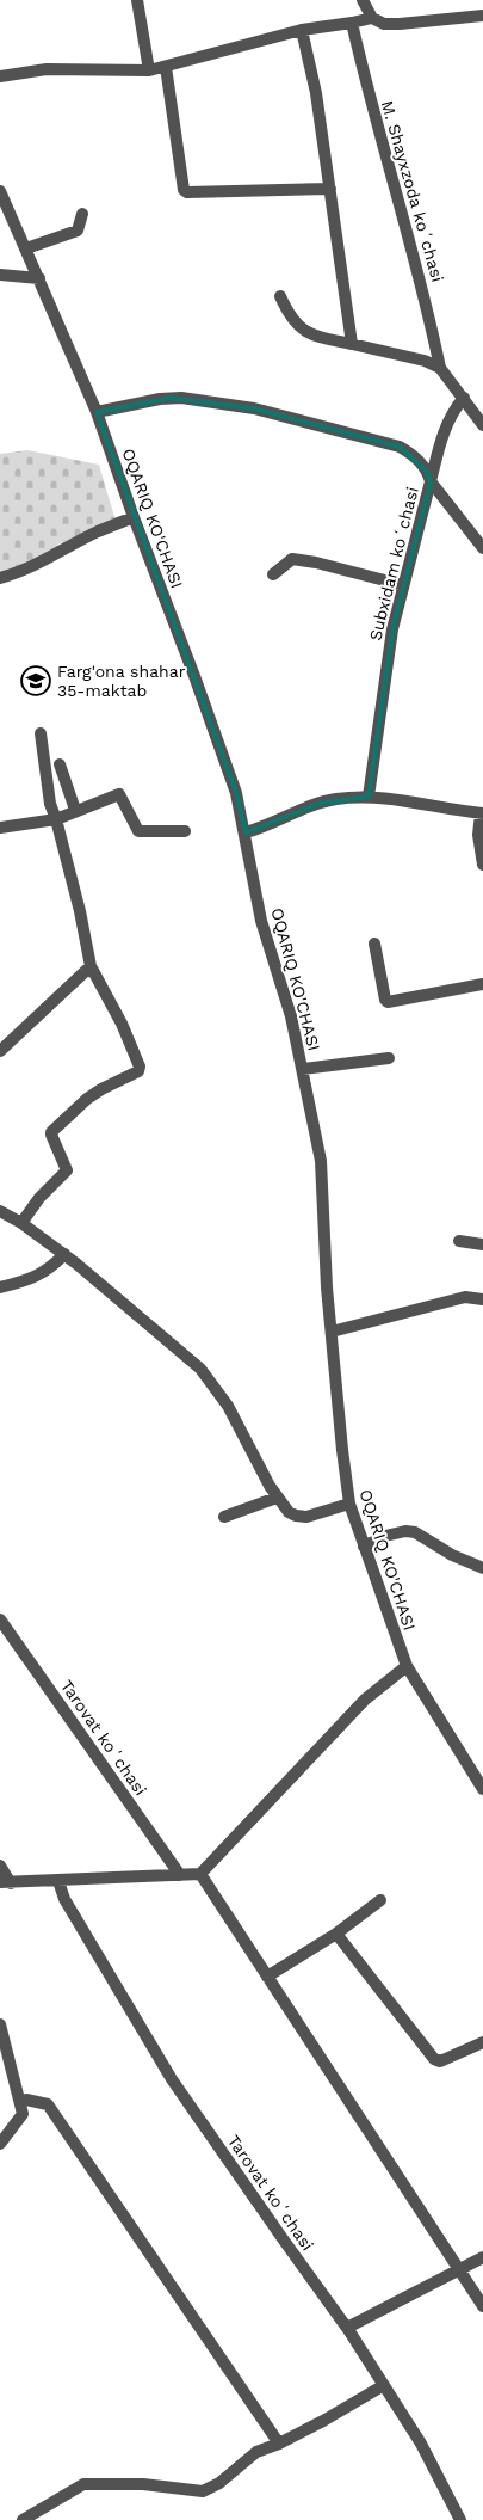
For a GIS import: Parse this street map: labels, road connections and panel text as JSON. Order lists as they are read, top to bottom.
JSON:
{
  "streets": {
    "street": [
      "M. Shayxzoda koʻchasi",
      "OQARIQ KO'CHASI",
      "Subxidam koʻchasi",
      "Tarovat koʻchasi"
    ]
  },
  "crossings": [
    ["OQARIQ KO'CHASI", "Subxidam koʻchasi"]
  ],
  "places": {
    "school or university": ["Farg'ona shahar 35-maktab"]
  }
}
